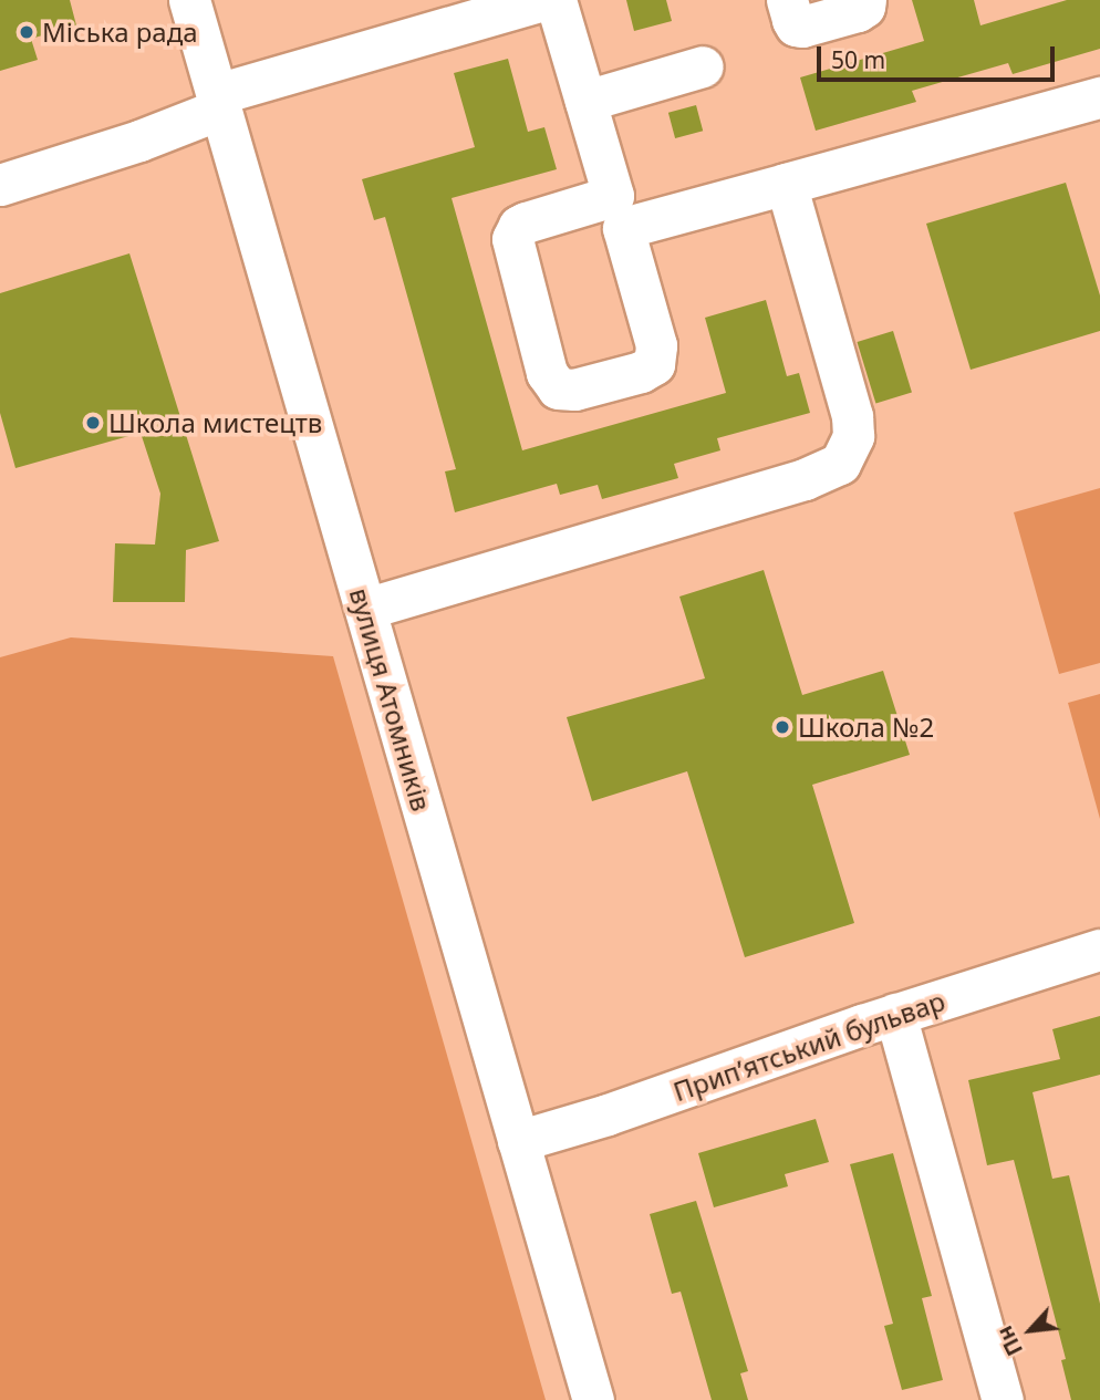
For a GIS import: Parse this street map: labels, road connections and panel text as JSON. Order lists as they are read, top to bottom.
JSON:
{
  "streets": {
    "street": ["вулиця Атомників", "Припʼятський бульвар"]
  },
  "crossings": [
    ["вулиця Атомників", "Припʼятський бульвар"]
  ],
  "places": ["Міська рада", "Школа мистецтв", "Школа №2"],
  "scale_bar": "50 m",
  "north": "bottom left"
}
